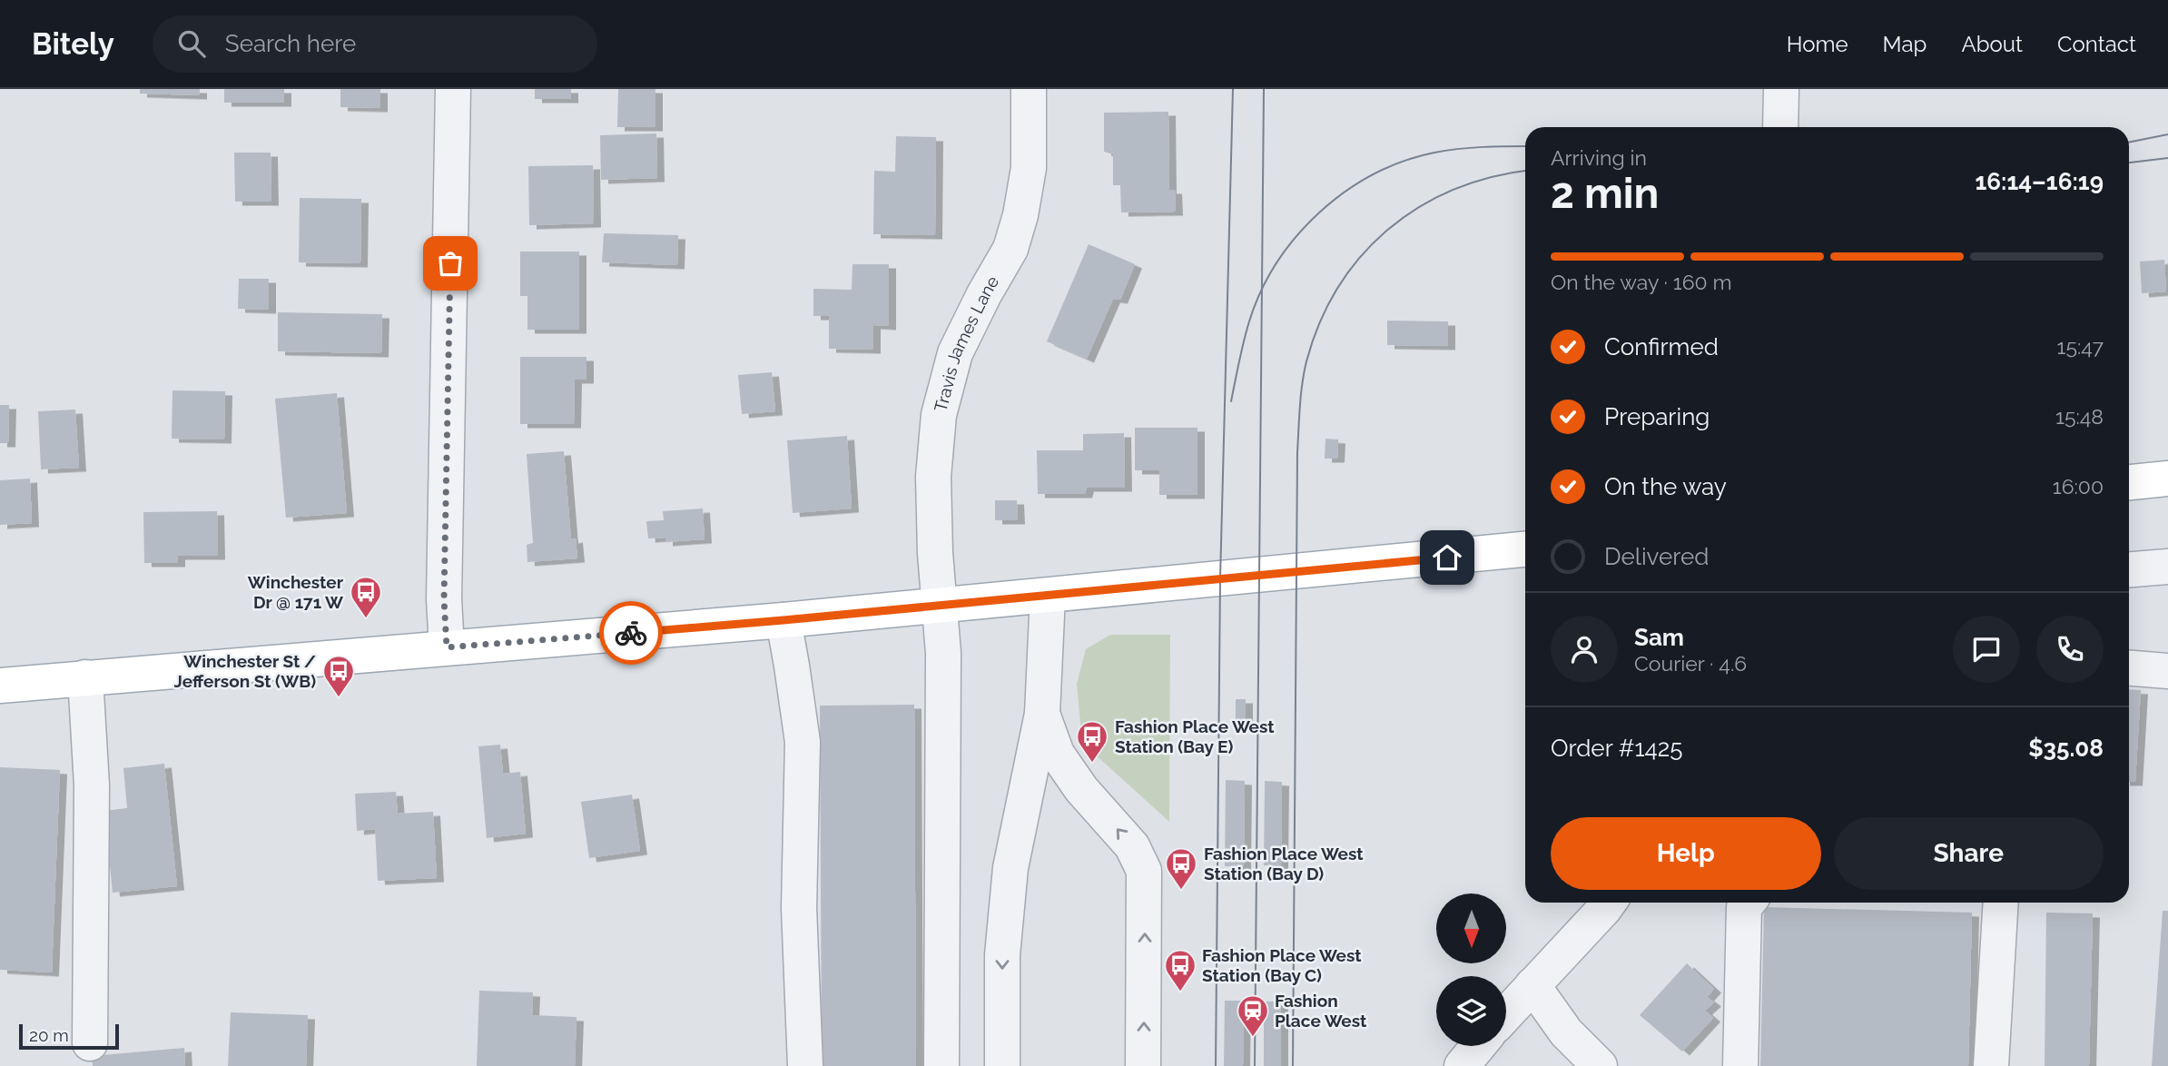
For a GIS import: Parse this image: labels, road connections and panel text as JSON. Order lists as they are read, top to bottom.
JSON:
{
  "streets": {
    "street": ["Travis James Lane"]
  },
  "places": {
    "bus stop": [
      "Winchester Dr @ 171 W",
      "Winchester St / Jefferson St (WB)",
      "Fashion Place West Station (Bay E)",
      "Fashion Place West Station (Bay D)",
      "Fashion Place West Station (Bay C)"
    ],
    "station": ["Fashion Place West"]
  },
  "scale_bar": "20 m",
  "north": "bottom",
  "page": {
    "header": "Bitely",
    "search": "Search here",
    "nav": [
      "Home",
      "Map",
      "About",
      "Contact"
    ],
    "heading": ["2 min", "Arriving in", "16:14–16:19"],
    "panel": [
      "Sam",
      "Courier · 4.6",
      "Order #1425",
      "$35.08"
    ],
    "bar": "On the way · 160 m",
    "list": [
      ["Confirmed", "15:47"],
      ["Preparing", "15:48"],
      ["On the way", "16:00"],
      "Delivered"
    ],
    "buttons": ["Help", "Share"],
    "scale": "20 m"
  }
}
